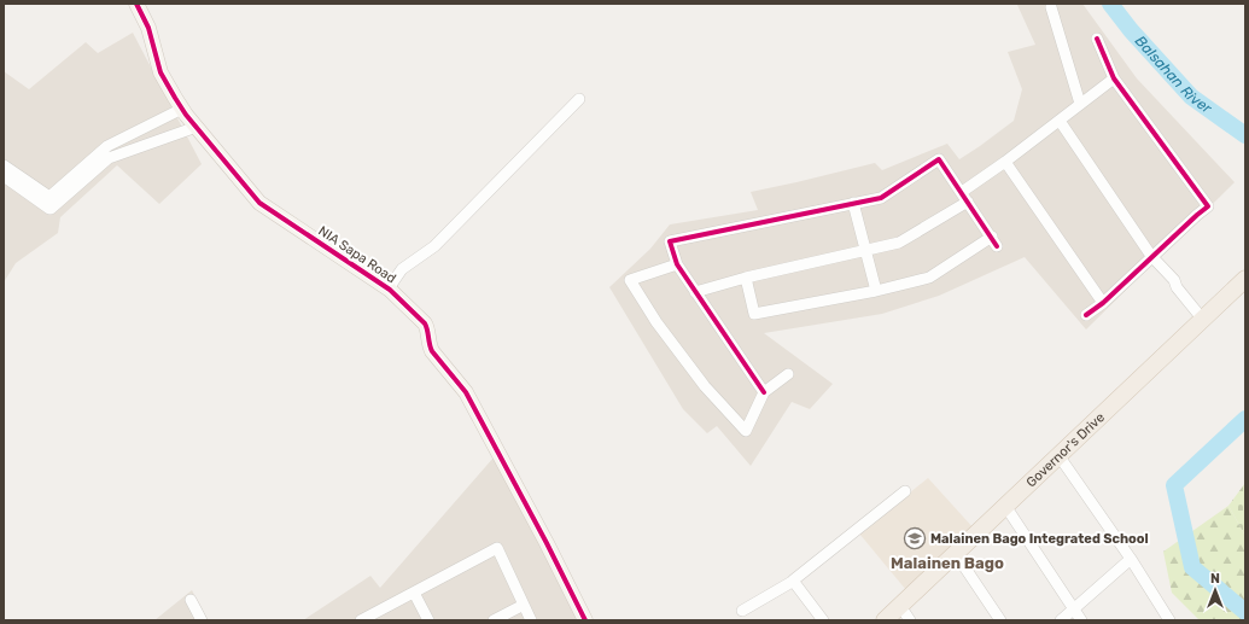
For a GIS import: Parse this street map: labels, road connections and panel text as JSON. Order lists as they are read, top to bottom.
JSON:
{
  "streets": {
    "main road": ["Governor's Drive"],
    "street": ["NIA Sapa Road"]
  },
  "districts": ["Malainen Bago"],
  "water": ["Balsahan River"],
  "places": {
    "school or university": ["Malainen Bago Integrated School"]
  },
  "north": "top"
}
